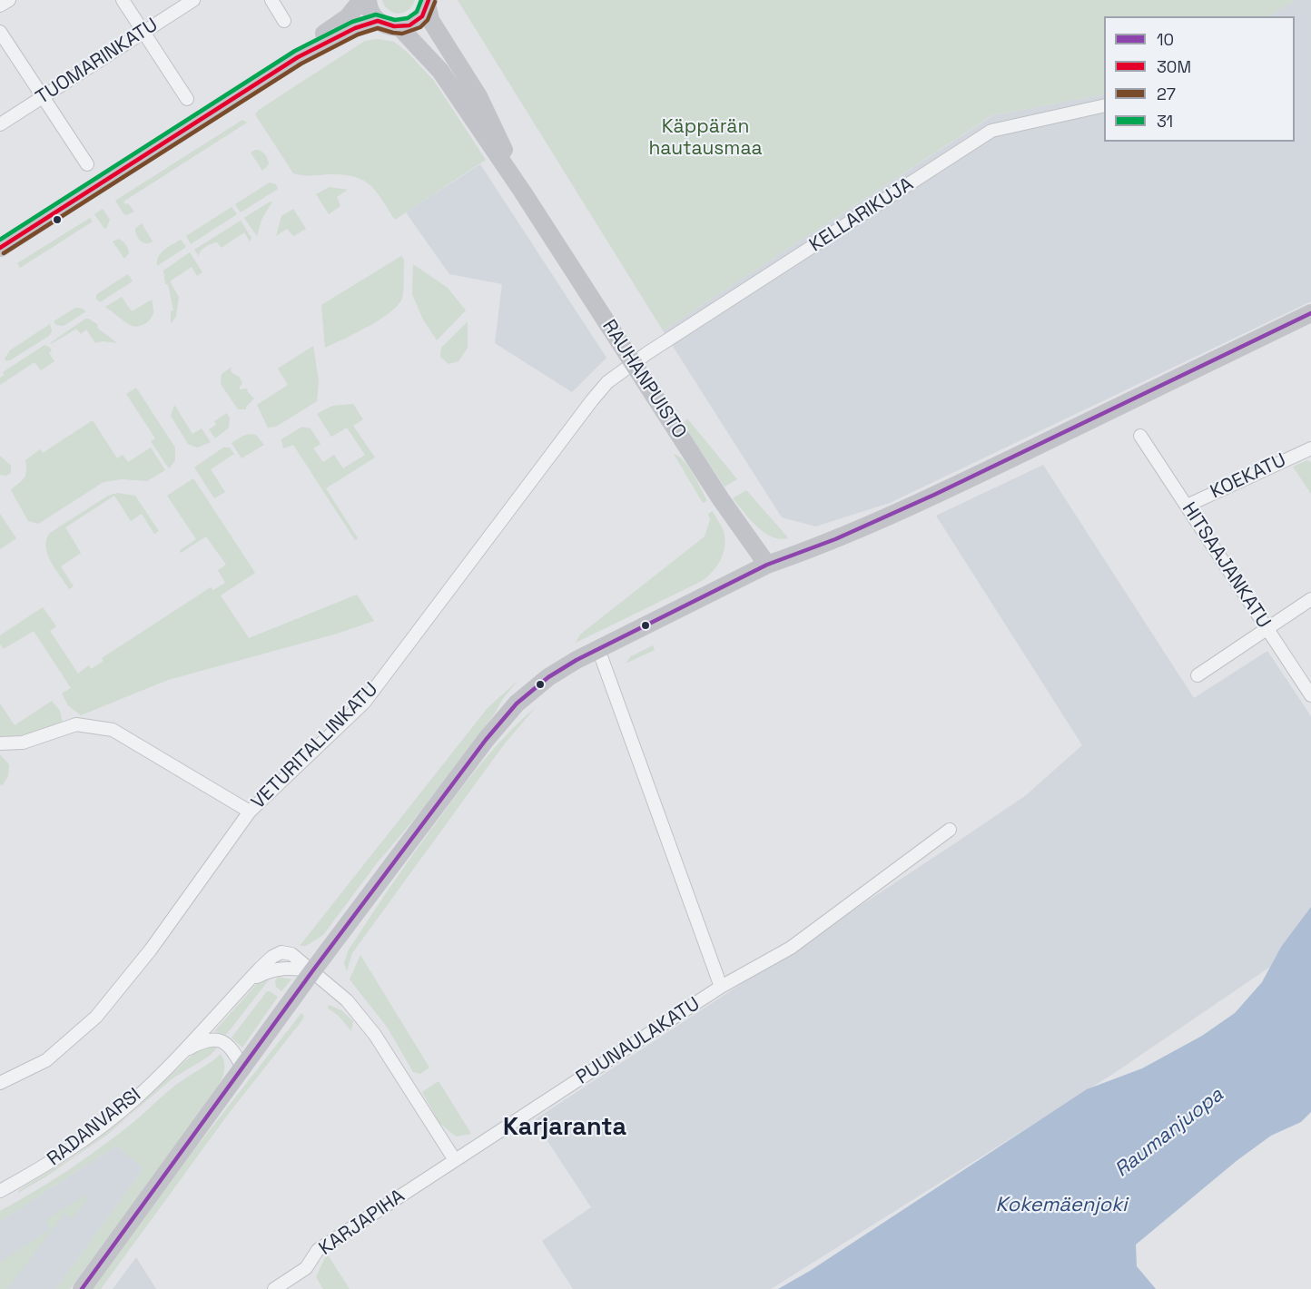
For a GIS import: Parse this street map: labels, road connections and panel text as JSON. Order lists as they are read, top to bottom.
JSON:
{
  "streets": {
    "main road": ["RAUHANPUISTO"],
    "street": [
      "TUOMARINKATU",
      "KELLARIKUJA",
      "KOEKATU",
      "HITSAAJANKATU",
      "VETURITALLINKATU",
      "PUUNAULAKATU",
      "RADANVARSI",
      "KARJAPIHA"
    ]
  },
  "crossings": [
    ["KELLARIKUJA", "RAUHANPUISTO"],
    ["KELLARIKUJA", "VETURITALLINKATU"],
    ["RAUHANPUISTO", "VETURITALLINKATU"],
    ["KOEKATU", "HITSAAJANKATU"],
    ["PUUNAULAKATU", "KARJAPIHA"]
  ],
  "districts": ["Karjaranta"],
  "water": ["Raumanjuopa", "Kokemäenjoki"],
  "parks": ["Käppärän hautausmaa"],
  "lines": [
    "transit line 30M",
    "transit line 31",
    "transit line 27",
    "transit line 10"
  ],
  "legend": [
    "10",
    "30M",
    "27",
    "31"
  ]
}
